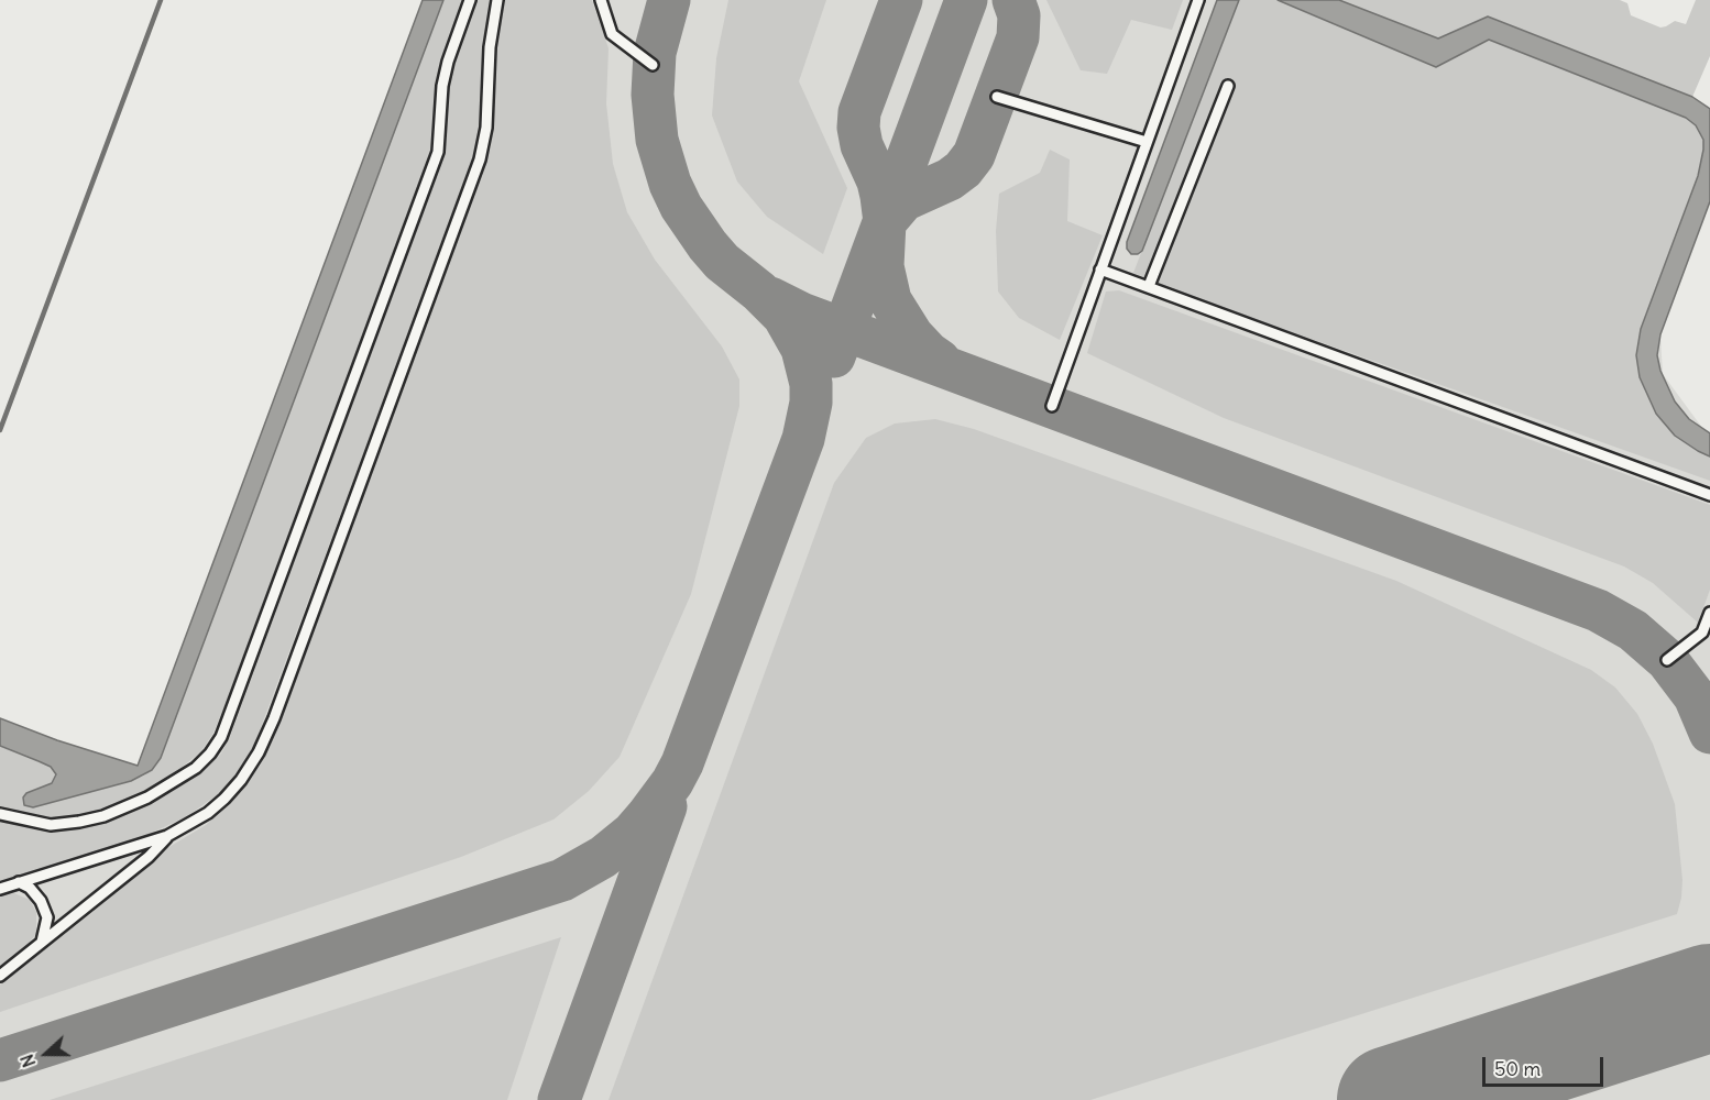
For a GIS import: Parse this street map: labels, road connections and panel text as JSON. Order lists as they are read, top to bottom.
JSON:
{
  "scale_bar": "50 m",
  "north": "left"
}
